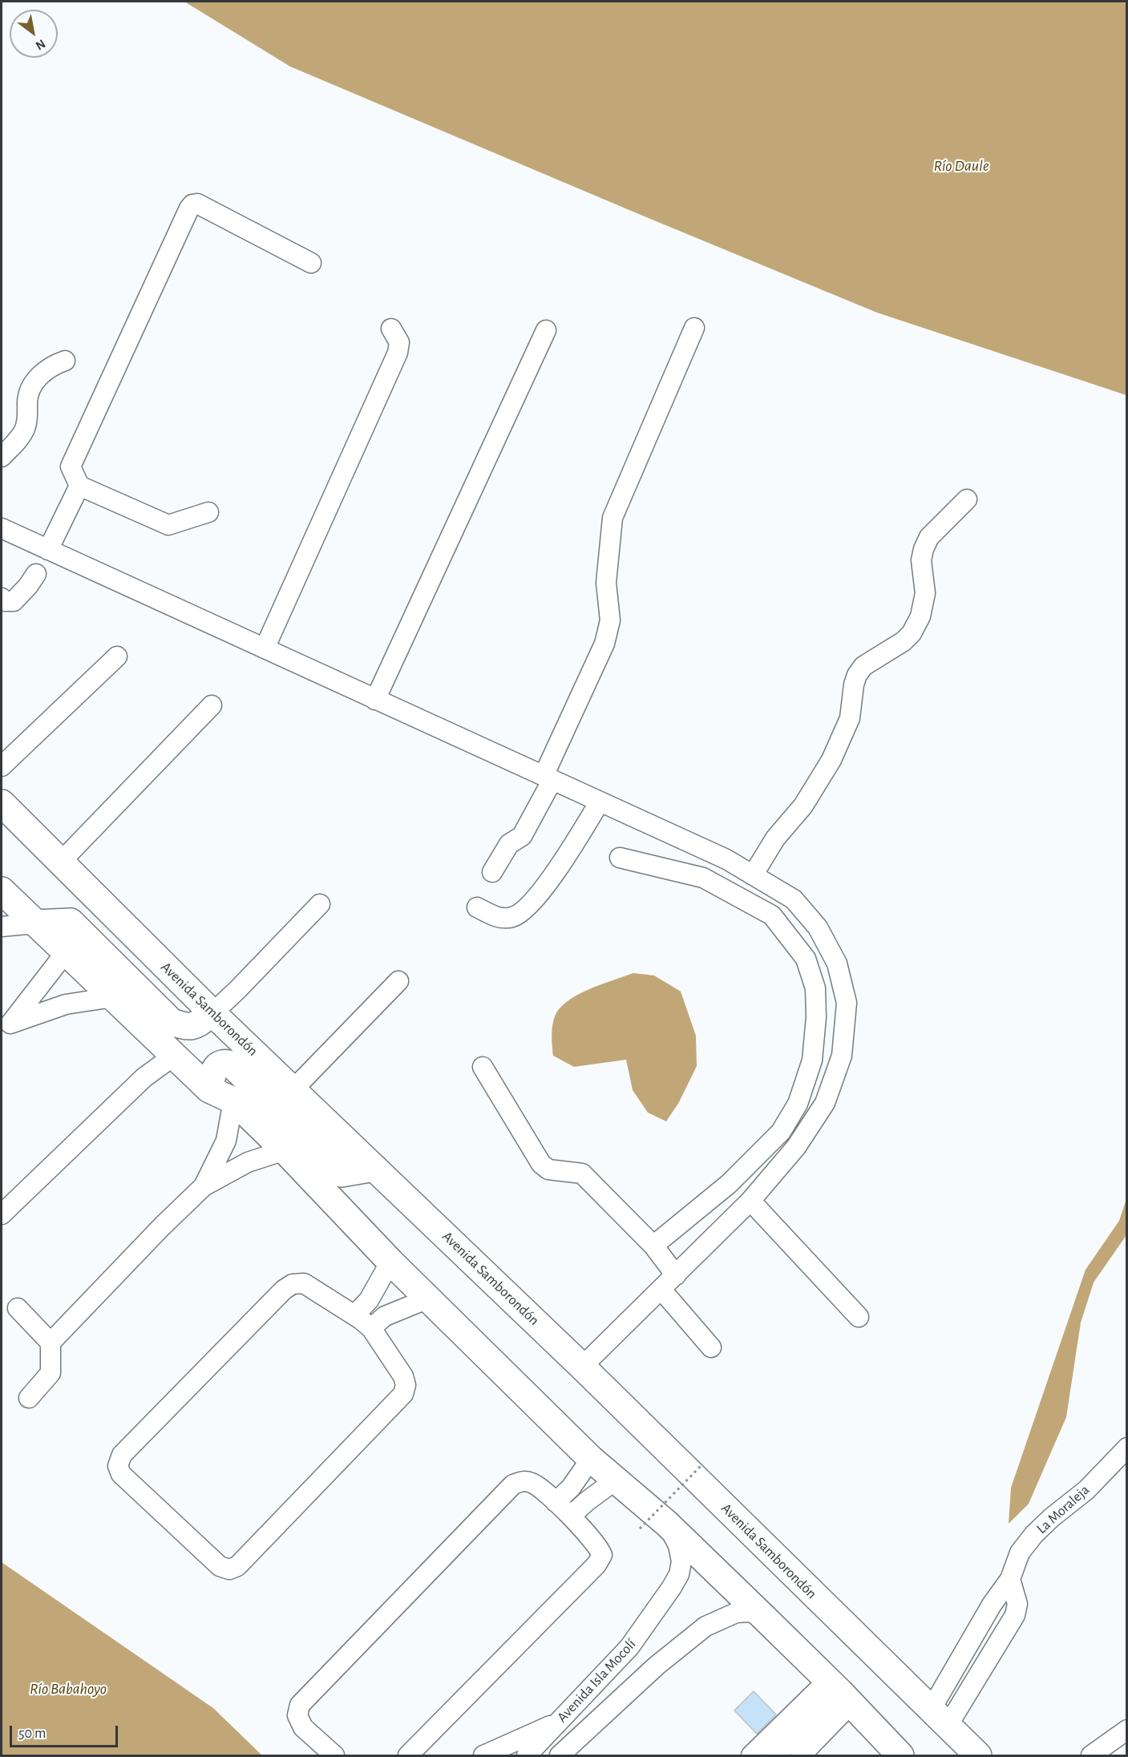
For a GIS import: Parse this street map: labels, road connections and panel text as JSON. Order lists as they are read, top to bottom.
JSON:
{
  "streets": {
    "highway": ["Avenida Samborondón"],
    "street": ["La Moraleja", "Avenida Isla Mocolí"]
  },
  "crossings": [
    ["Avenida Samborondón", "La Moraleja"]
  ],
  "water": ["Río Daule", "Río Babahoyo"],
  "scale_bar": "50 m",
  "north": "bottom right"
}
